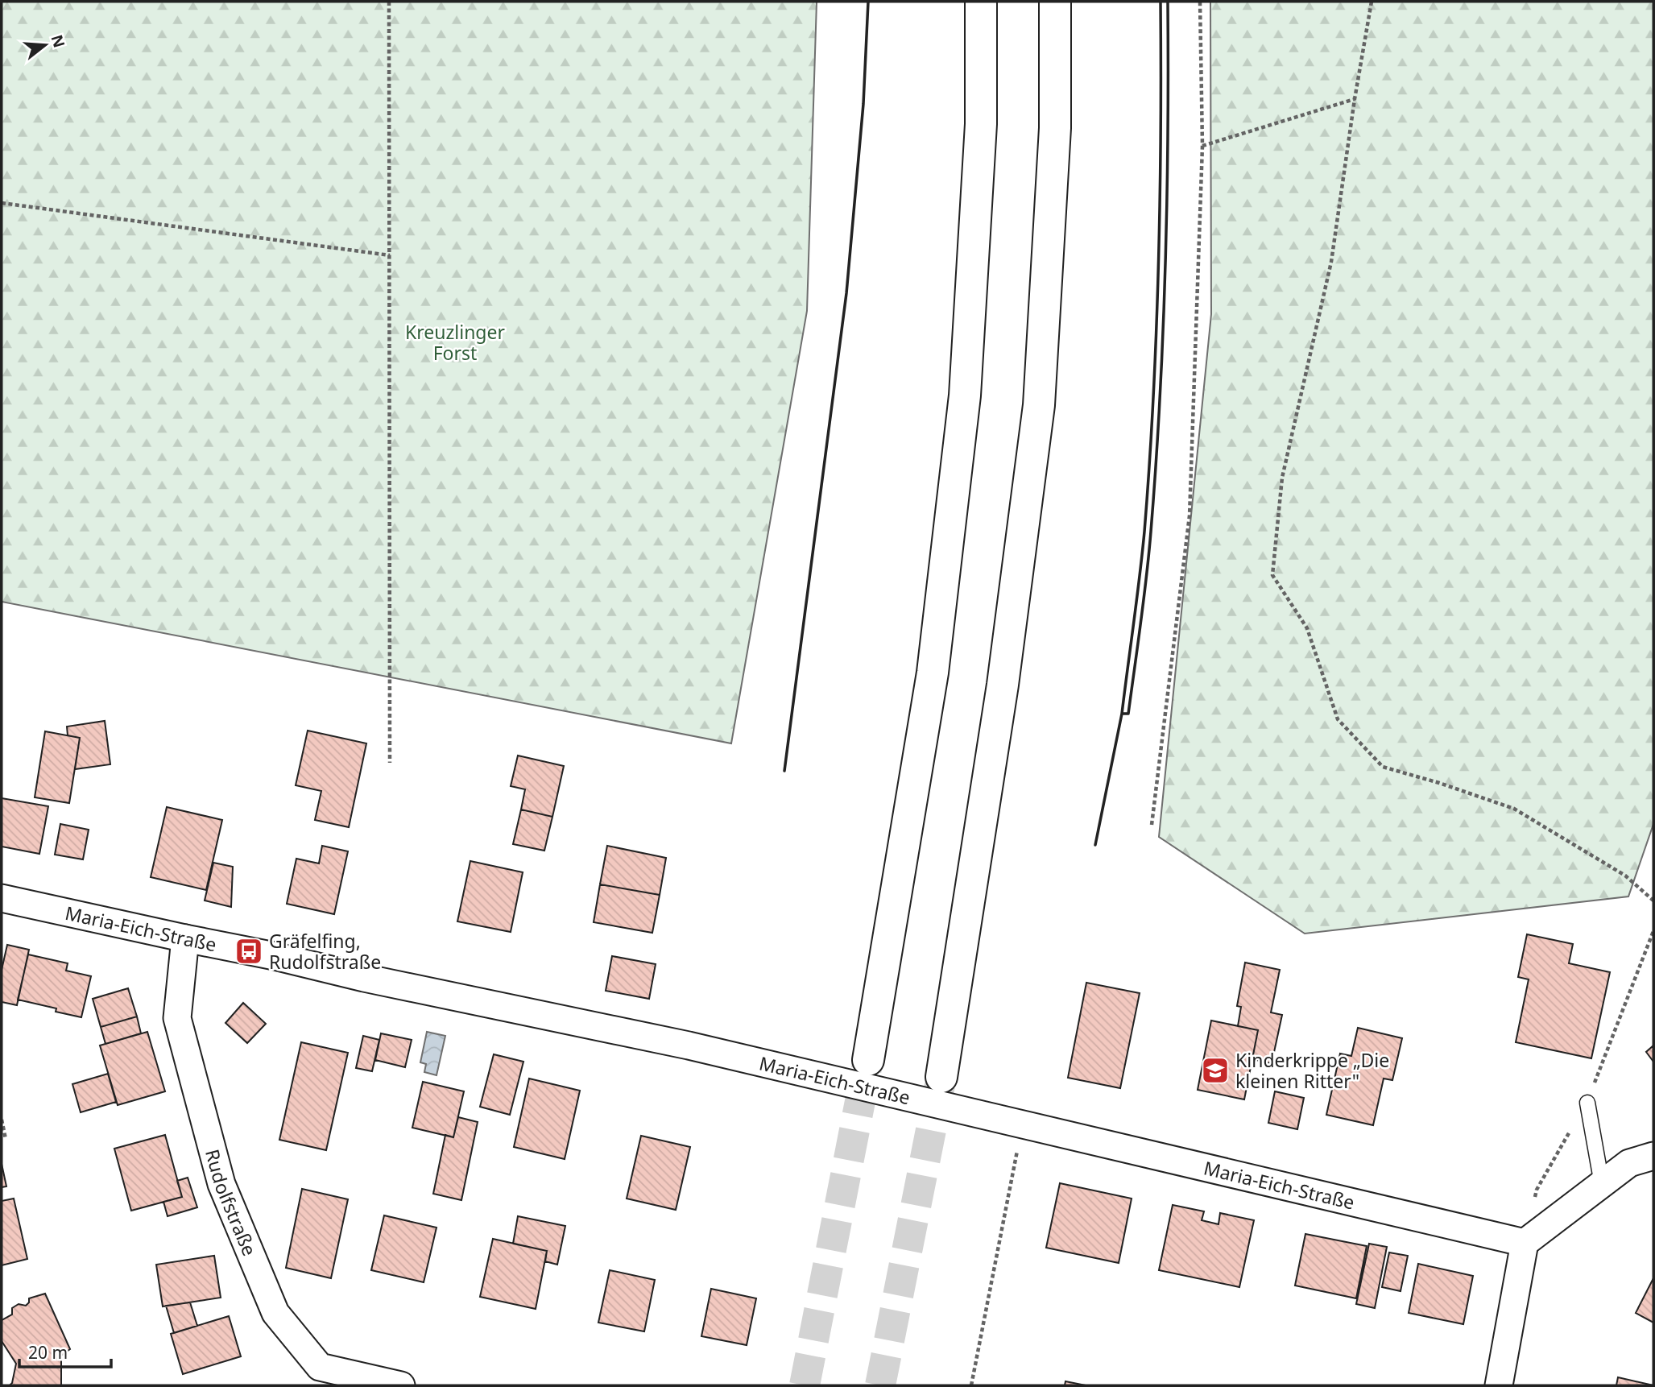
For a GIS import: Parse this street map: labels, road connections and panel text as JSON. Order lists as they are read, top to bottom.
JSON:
{
  "streets": {
    "street": ["Maria-Eich-Straße", "Rudolfstraße"]
  },
  "crossings": [
    ["Maria-Eich-Straße", "Rudolfstraße"]
  ],
  "parks": ["Kreuzlinger Forst"],
  "places": {
    "bus stop": ["Gräfelfing, Rudolfstraße"],
    "school or university": ["Kinderkrippe „Die kleinen Ritter\""]
  },
  "scale_bar": "20 m",
  "north": "right"
}
